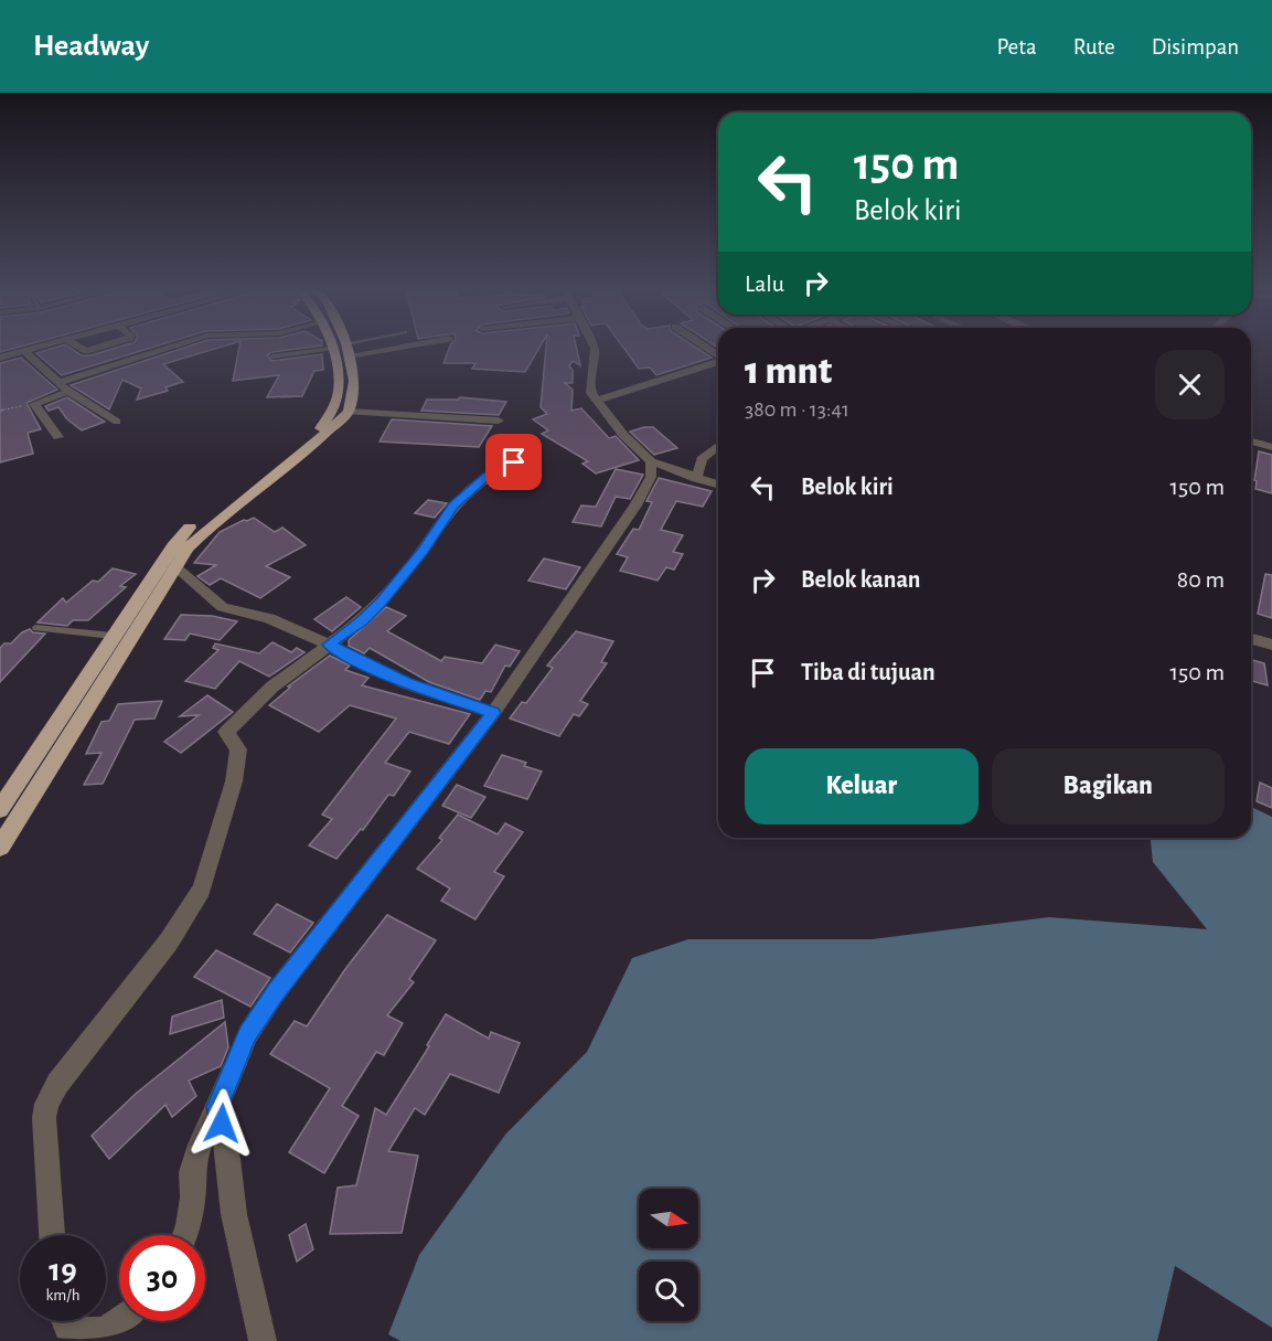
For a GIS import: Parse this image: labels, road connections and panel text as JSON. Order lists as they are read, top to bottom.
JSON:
{
  "north": "right",
  "page": {
    "header": "Headway",
    "nav": ["Peta", "Rute", "Disimpan"],
    "turn": ["150 m", "Belok kiri"],
    "then": "Lalu",
    "heading": ["1 mnt", "380 m · 13:41"],
    "list": [
      {
        "name": "Belok kiri",
        "value": "150 m"
      },
      {
        "name": "Belok kanan",
        "value": "80 m"
      },
      {
        "name": "Tiba di tujuan",
        "value": "150 m"
      }
    ],
    "buttons": ["Keluar", "Bagikan"],
    "speed": "19 km/h",
    "limit": "30"
  }
}
